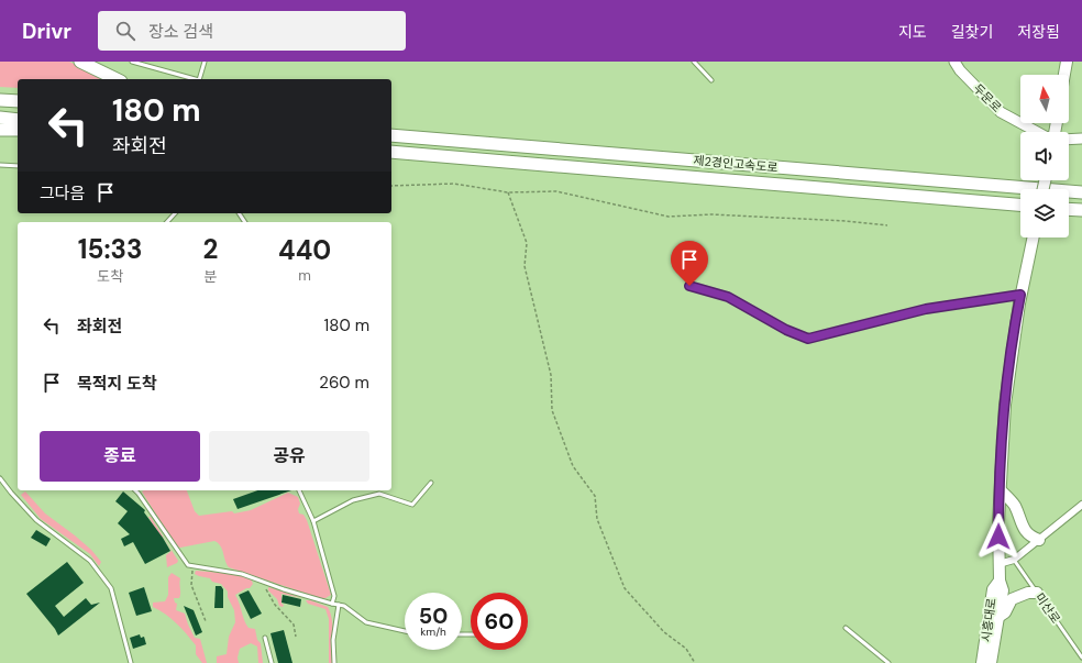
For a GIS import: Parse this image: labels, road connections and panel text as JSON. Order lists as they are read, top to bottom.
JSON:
{
  "streets": {
    "highway": ["제2경인고속도로"],
    "main road": ["시흥대로"],
    "street": ["두문로"],
    "lane": ["미산로"]
  },
  "north": "top",
  "page": {
    "header": "Drivr",
    "search": "장소 검색",
    "nav": ["지도", "길찾기", "저장됨"],
    "turn": ["180 m", "좌회전"],
    "then": "그다음",
    "eta": [
      "15:33",
      "도착",
      "2",
      "분",
      "440",
      "m"
    ],
    "list": [
      {
        "name": "좌회전",
        "value": "180 m"
      },
      {
        "name": "목적지 도착",
        "value": "260 m"
      }
    ],
    "buttons": ["종료", "공유"],
    "speed": "50 km/h",
    "limit": "60"
  }
}
